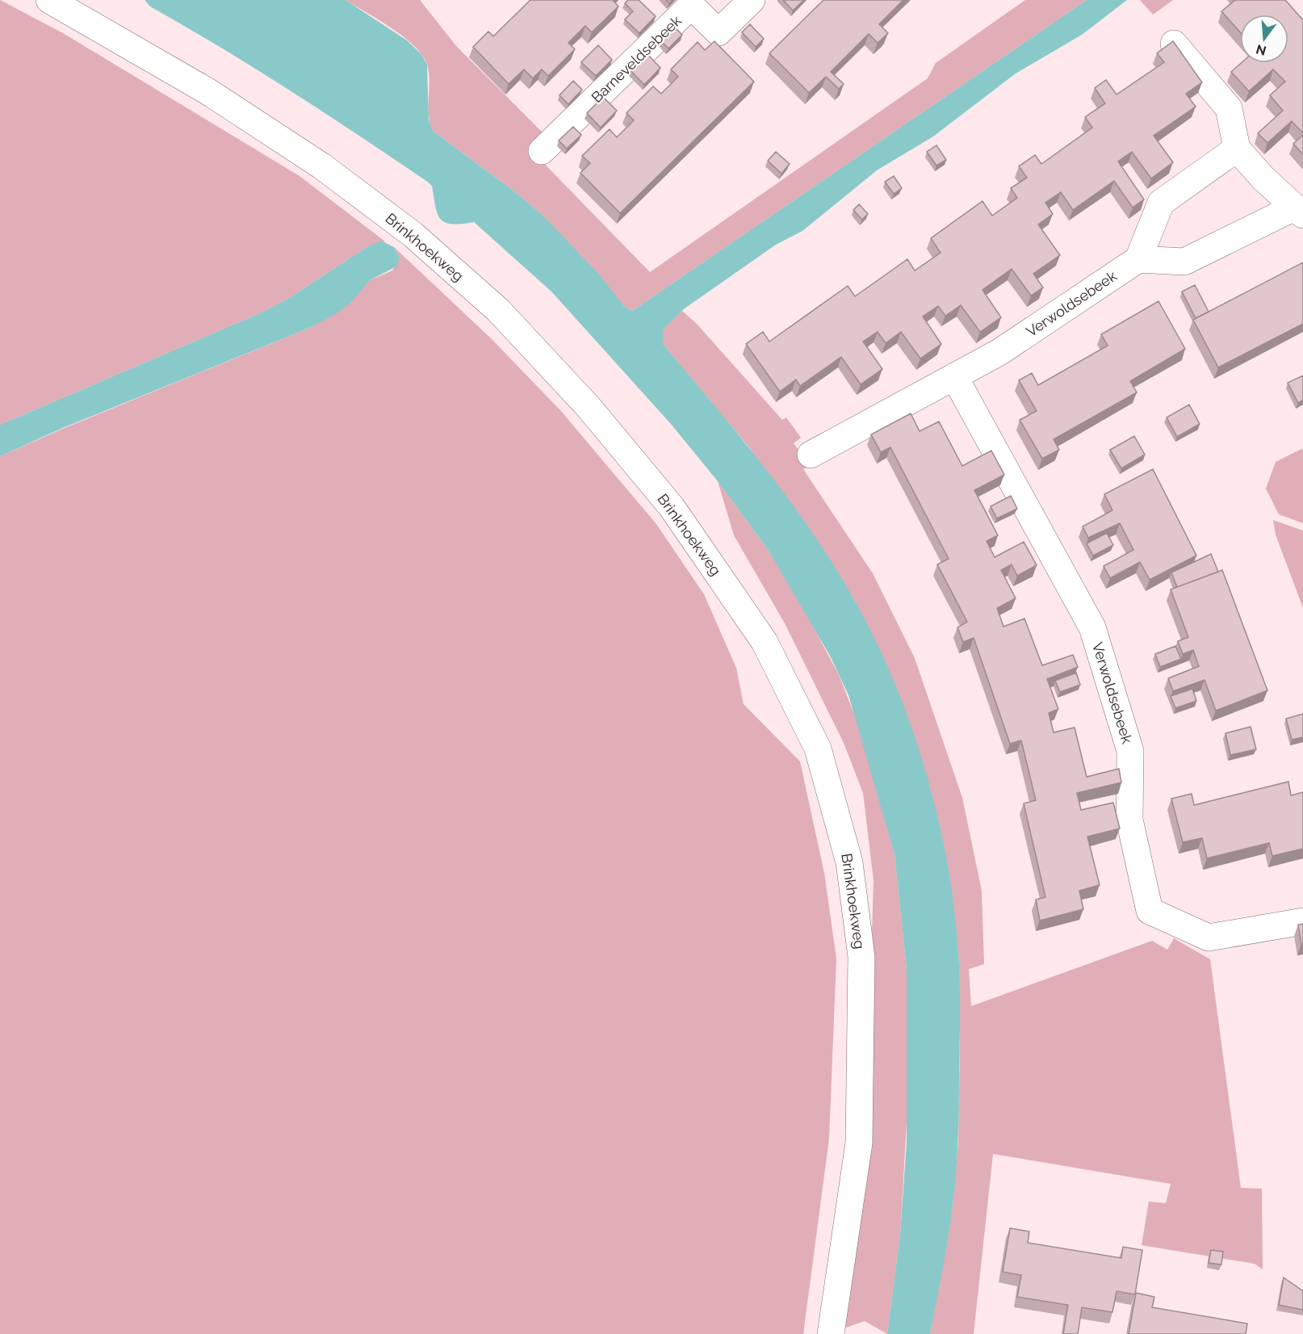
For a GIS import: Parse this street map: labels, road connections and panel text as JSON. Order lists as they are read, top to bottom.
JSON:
{
  "streets": {
    "street": ["Barneveldsebeek", "Brinkhoekweg", "Verwoldsebeek"]
  },
  "north": "bottom"
}
